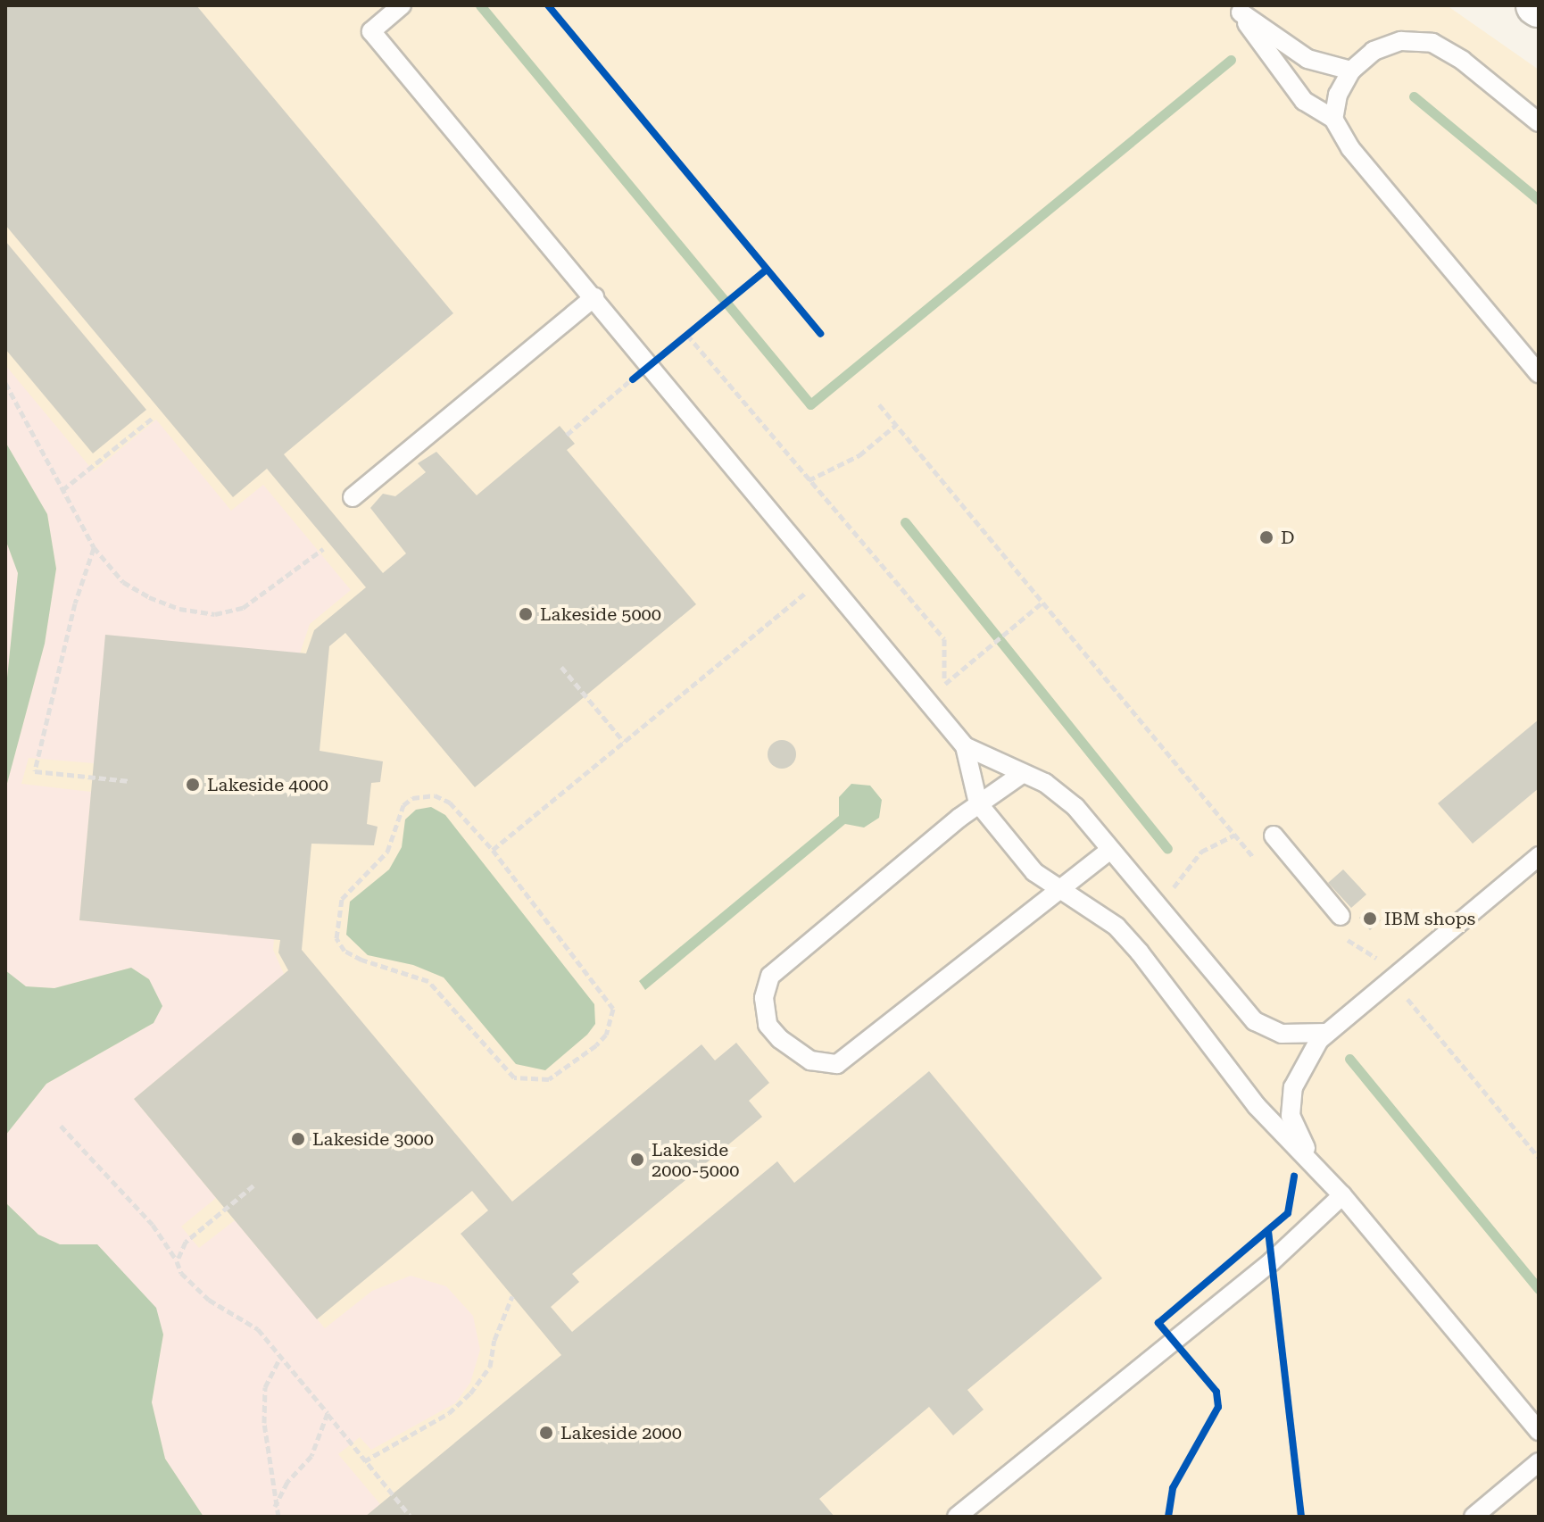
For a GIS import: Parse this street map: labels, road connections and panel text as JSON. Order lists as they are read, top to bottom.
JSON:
{
  "places": [
    "D",
    "Lakeside 5000",
    "Lakeside 4000",
    "IBM shops",
    "Lakeside 3000",
    "Lakeside 2000-5000",
    "Lakeside 2000"
  ]
}
